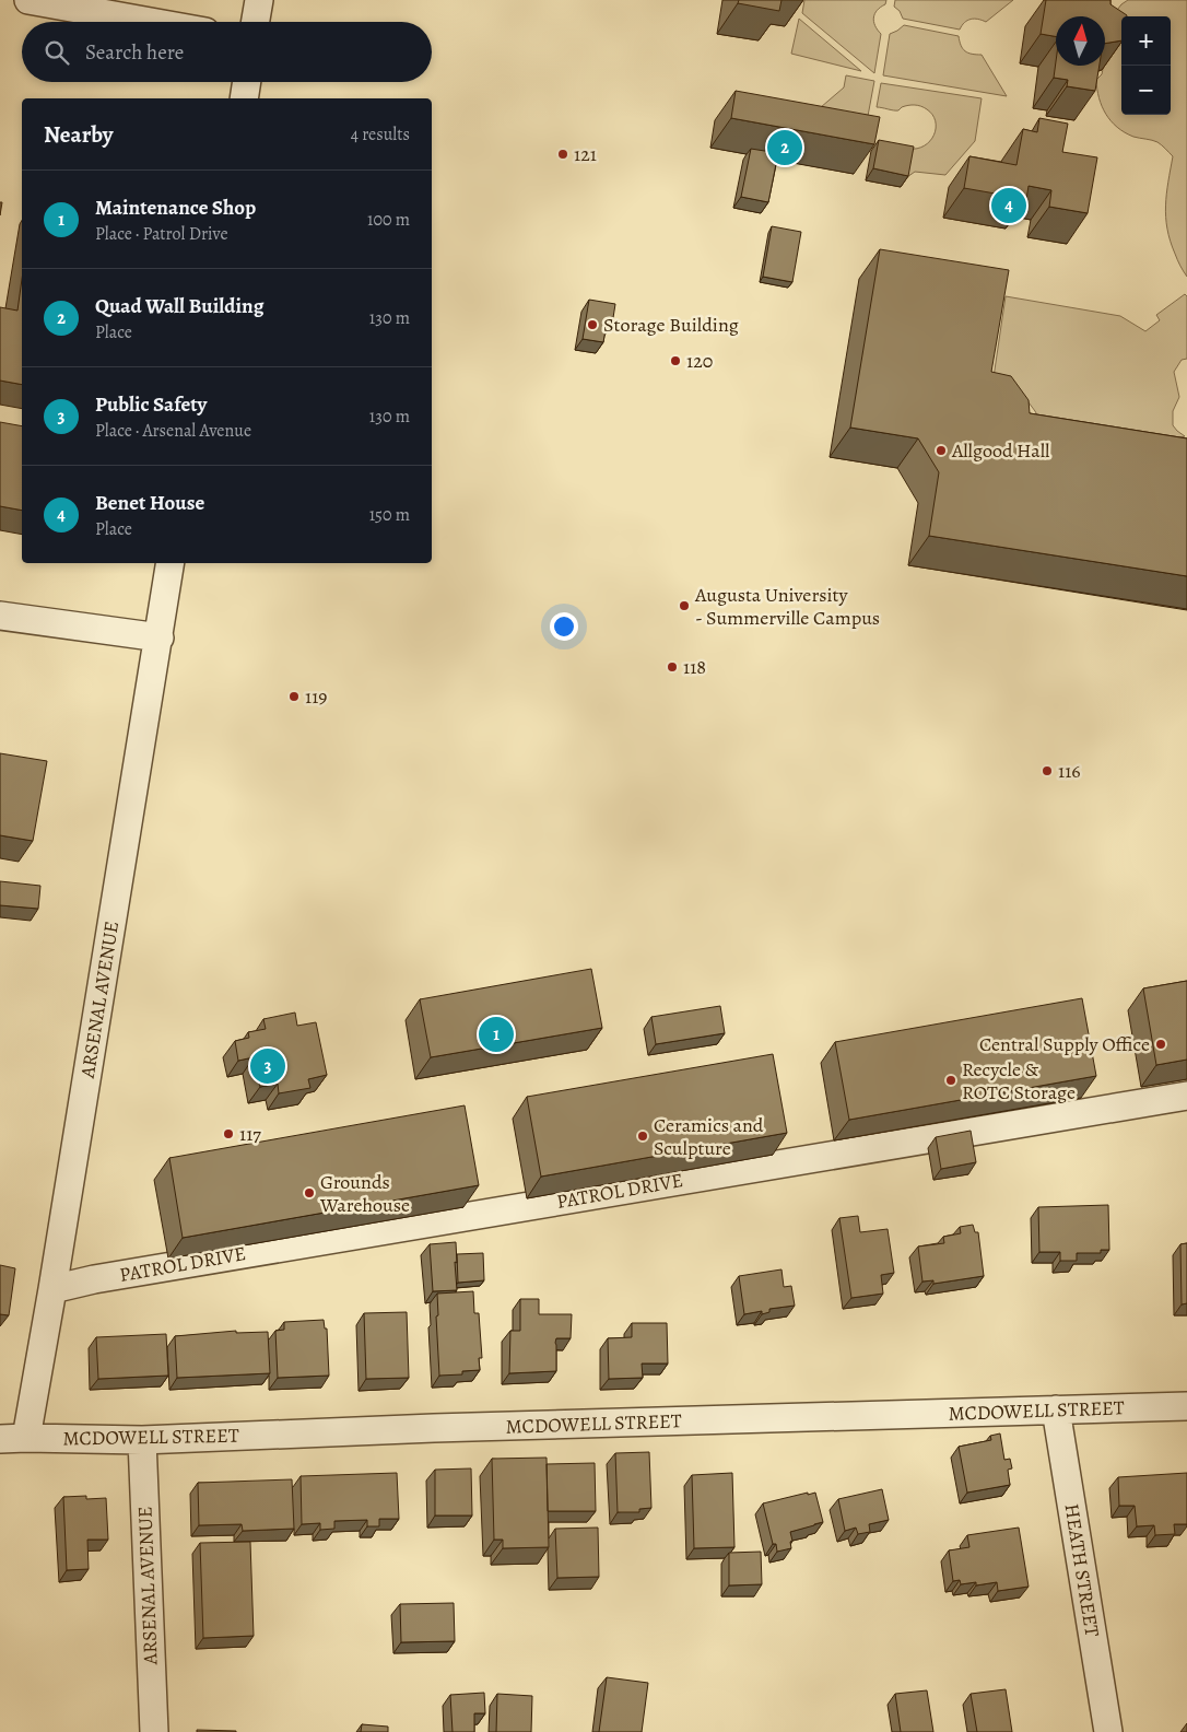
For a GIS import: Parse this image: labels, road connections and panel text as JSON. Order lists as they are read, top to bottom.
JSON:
{
  "streets": {
    "street": [
      "ARSENAL AVENUE",
      "PATROL DRIVE",
      "MCDOWELL STREET",
      "HEATH STREET"
    ]
  },
  "crossings": [
    ["ARSENAL AVENUE", "PATROL DRIVE"],
    ["ARSENAL AVENUE", "MCDOWELL STREET"],
    ["MCDOWELL STREET", "HEATH STREET"]
  ],
  "places": [
    "121",
    "Storage Building",
    "120",
    "Allgood Hall",
    "Augusta University - Summerville Campus",
    "118",
    "119",
    "116",
    "Central Supply Office",
    "Recycle & ROTC Storage",
    "117",
    "Ceramics and Sculpture",
    "Grounds Warehouse"
  ],
  "north": "top",
  "page": {
    "map_buttons": ["+", "−"],
    "search": "Search here",
    "heading": ["Nearby", "4 results"],
    "pins": [
      "2",
      "4",
      "1",
      "3"
    ],
    "list": [
      {
        "mark": "1",
        "name": "Maintenance Shop",
        "note": "Place · Patrol Drive",
        "value": "100 m"
      },
      {
        "mark": "2",
        "name": "Quad Wall Building",
        "note": "Place",
        "value": "130 m"
      },
      {
        "mark": "3",
        "name": "Public Safety",
        "note": "Place · Arsenal Avenue",
        "value": "130 m"
      },
      {
        "mark": "4",
        "name": "Benet House",
        "note": "Place",
        "value": "150 m"
      }
    ]
  }
}
